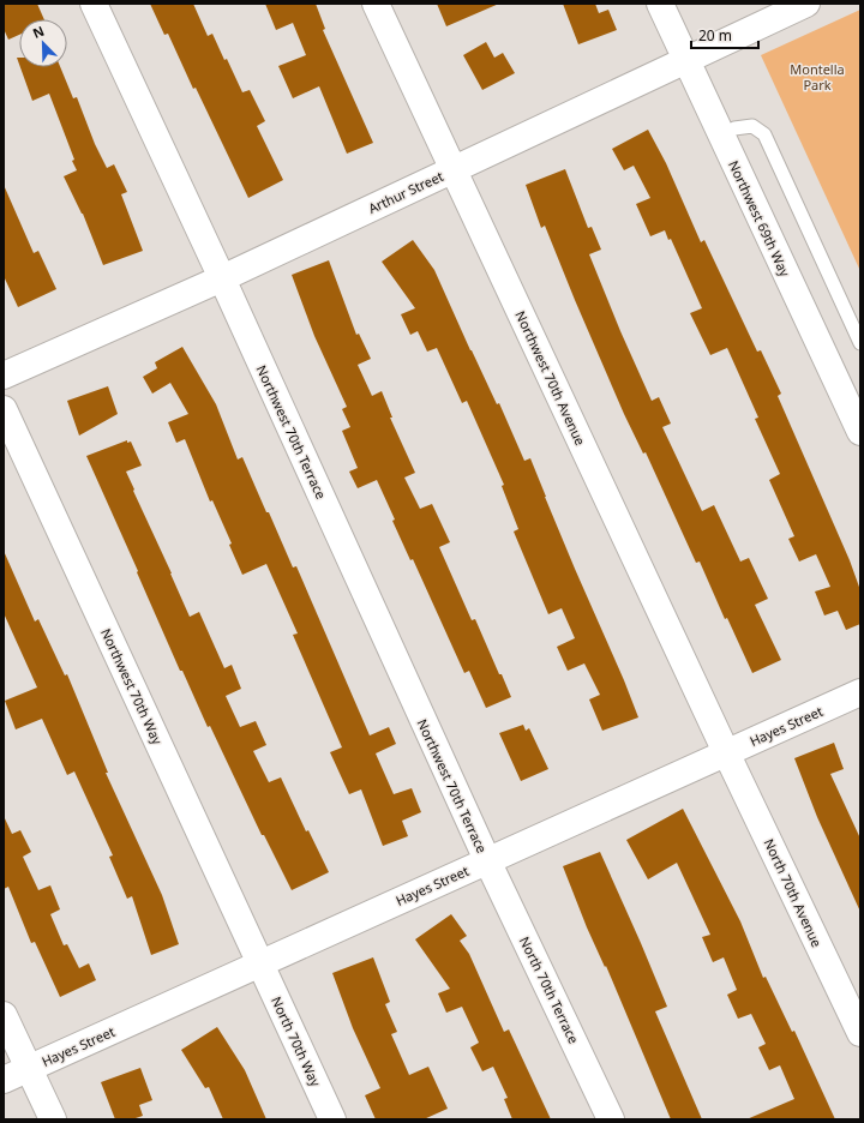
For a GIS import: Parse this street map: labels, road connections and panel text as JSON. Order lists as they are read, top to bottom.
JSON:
{
  "streets": {
    "street": [
      "Arthur Street",
      "Northwest 69th Way",
      "Northwest 70th Avenue",
      "Northwest 70th Terrace",
      "Northwest 70th Way",
      "Hayes Street",
      "North 70th Avenue",
      "North 70th Terrace",
      "North 70th Way"
    ]
  },
  "crossings": [
    ["Arthur Street", "Northwest 69th Way"],
    ["Arthur Street", "Northwest 70th Avenue"],
    ["Arthur Street", "Northwest 70th Terrace"],
    ["Northwest 70th Avenue", "Hayes Street"],
    ["Northwest 70th Avenue", "North 70th Avenue"],
    ["Northwest 70th Terrace", "Hayes Street"],
    ["Northwest 70th Terrace", "North 70th Terrace"],
    ["Northwest 70th Way", "Hayes Street"],
    ["Northwest 70th Way", "North 70th Way"],
    ["Hayes Street", "North 70th Avenue"],
    ["Hayes Street", "North 70th Terrace"],
    ["Hayes Street", "North 70th Way"]
  ],
  "parks": ["Montella Park"],
  "scale_bar": "20 m",
  "north": "top left"
}
